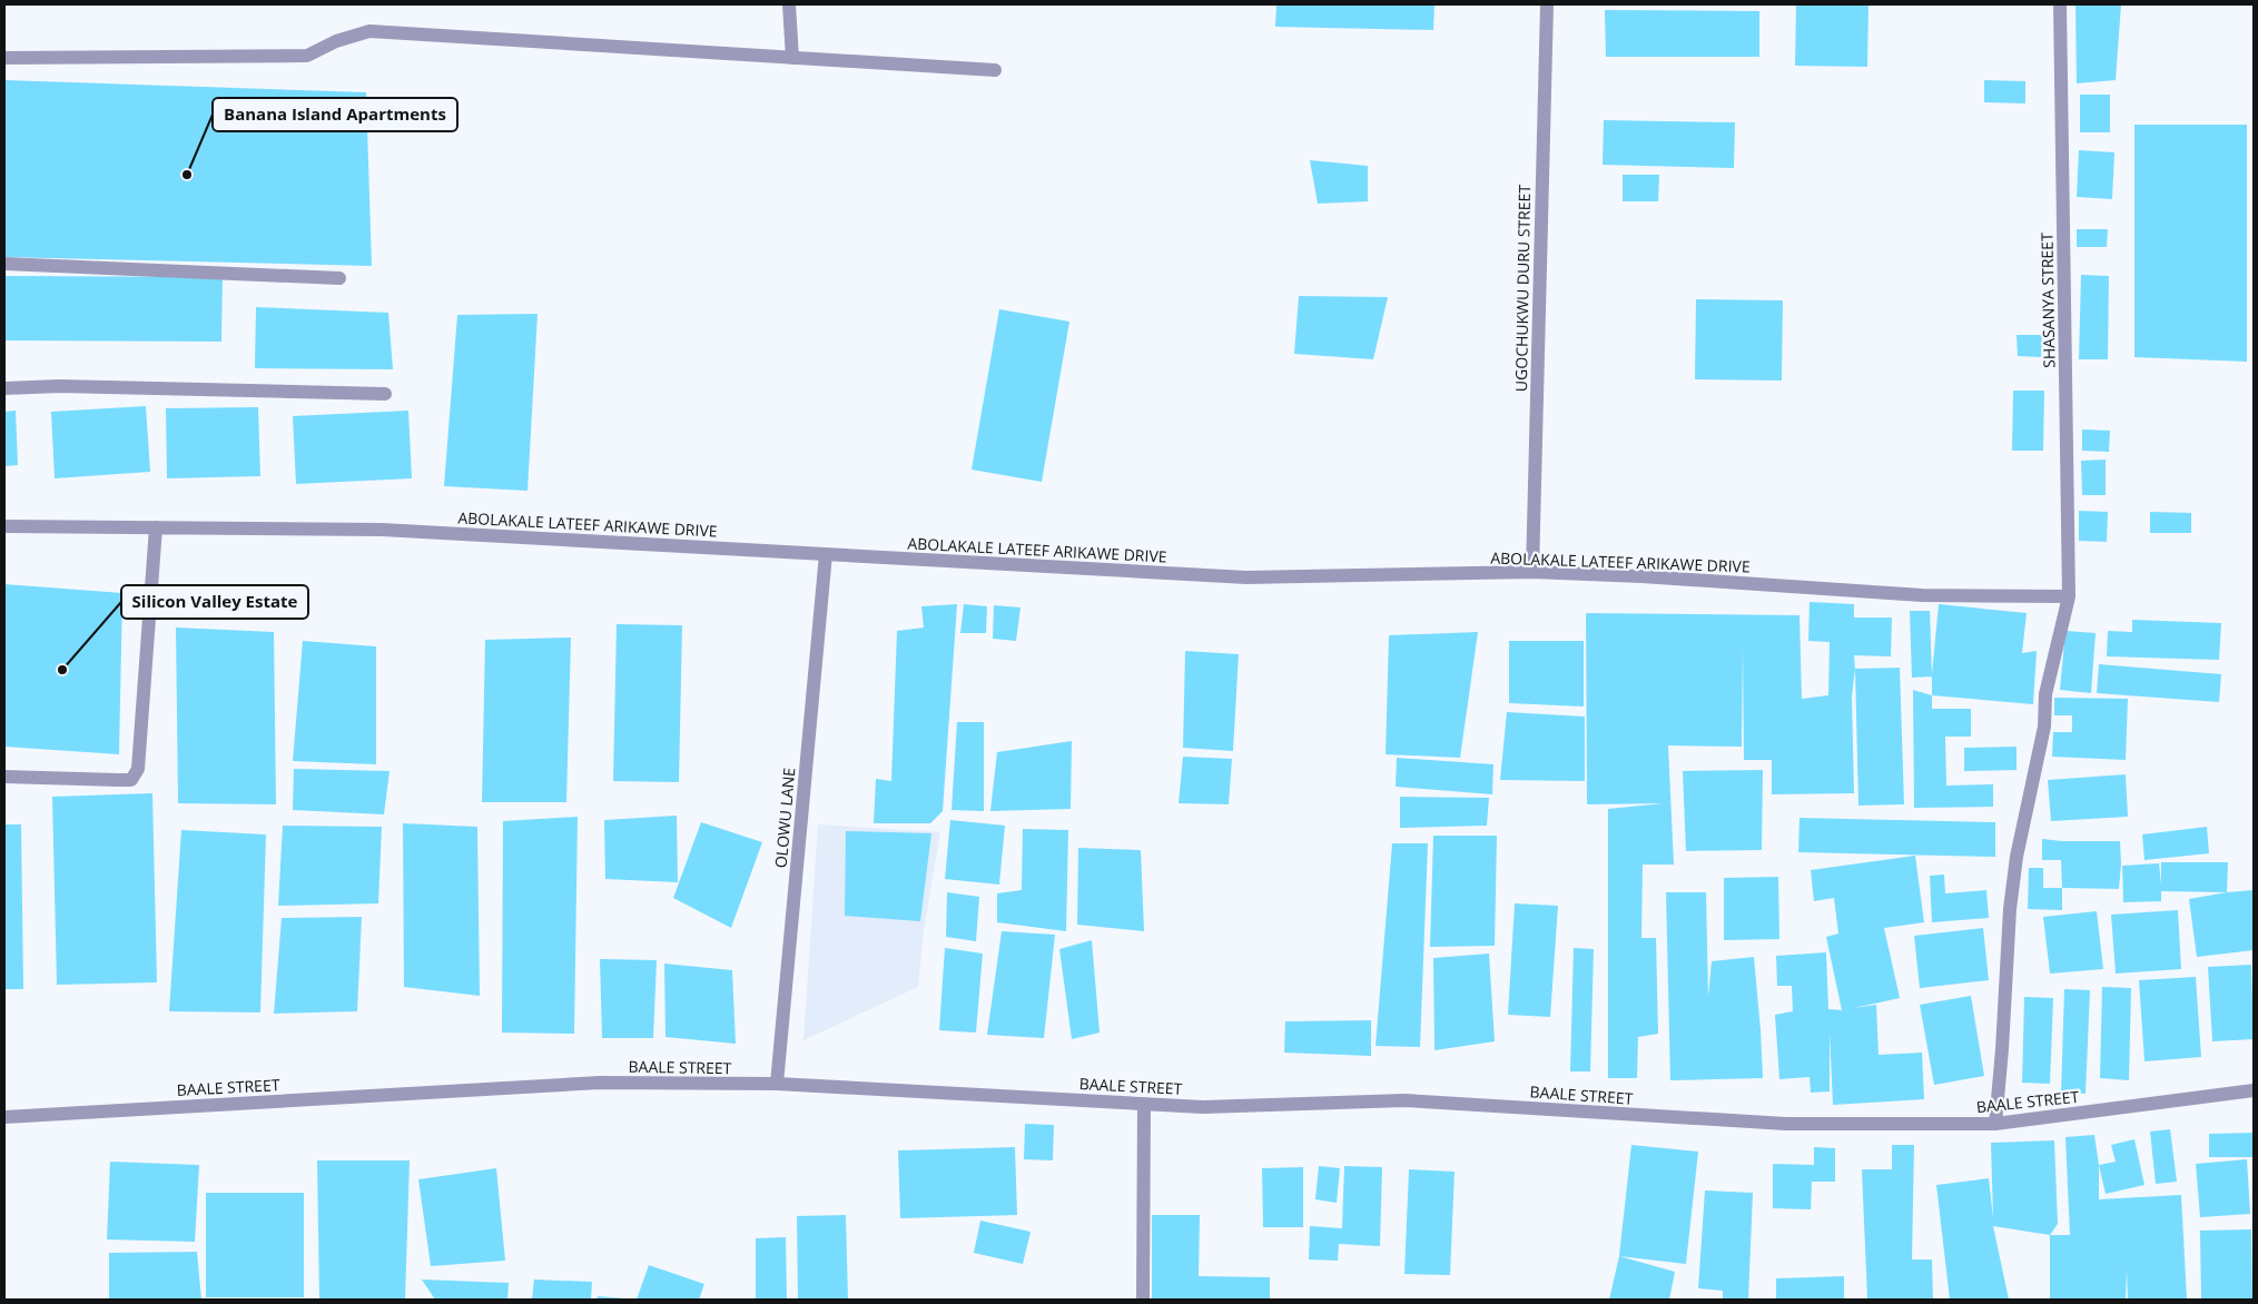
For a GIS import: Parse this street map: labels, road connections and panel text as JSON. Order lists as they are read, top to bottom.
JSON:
{
  "streets": {
    "street": [
      "UGOCHUKWU DURU STREET",
      "SHASANYA STREET",
      "ABOLAKALE LATEEF ARIKAWE DRIVE",
      "OLOWU LANE",
      "BAALE STREET"
    ]
  },
  "crossings": [
    ["UGOCHUKWU DURU STREET", "ABOLAKALE LATEEF ARIKAWE DRIVE"],
    ["SHASANYA STREET", "ABOLAKALE LATEEF ARIKAWE DRIVE"],
    ["SHASANYA STREET", "BAALE STREET"],
    ["ABOLAKALE LATEEF ARIKAWE DRIVE", "OLOWU LANE"],
    ["OLOWU LANE", "BAALE STREET"]
  ],
  "places": ["Banana Island Apartments", "Silicon Valley Estate"]
}
